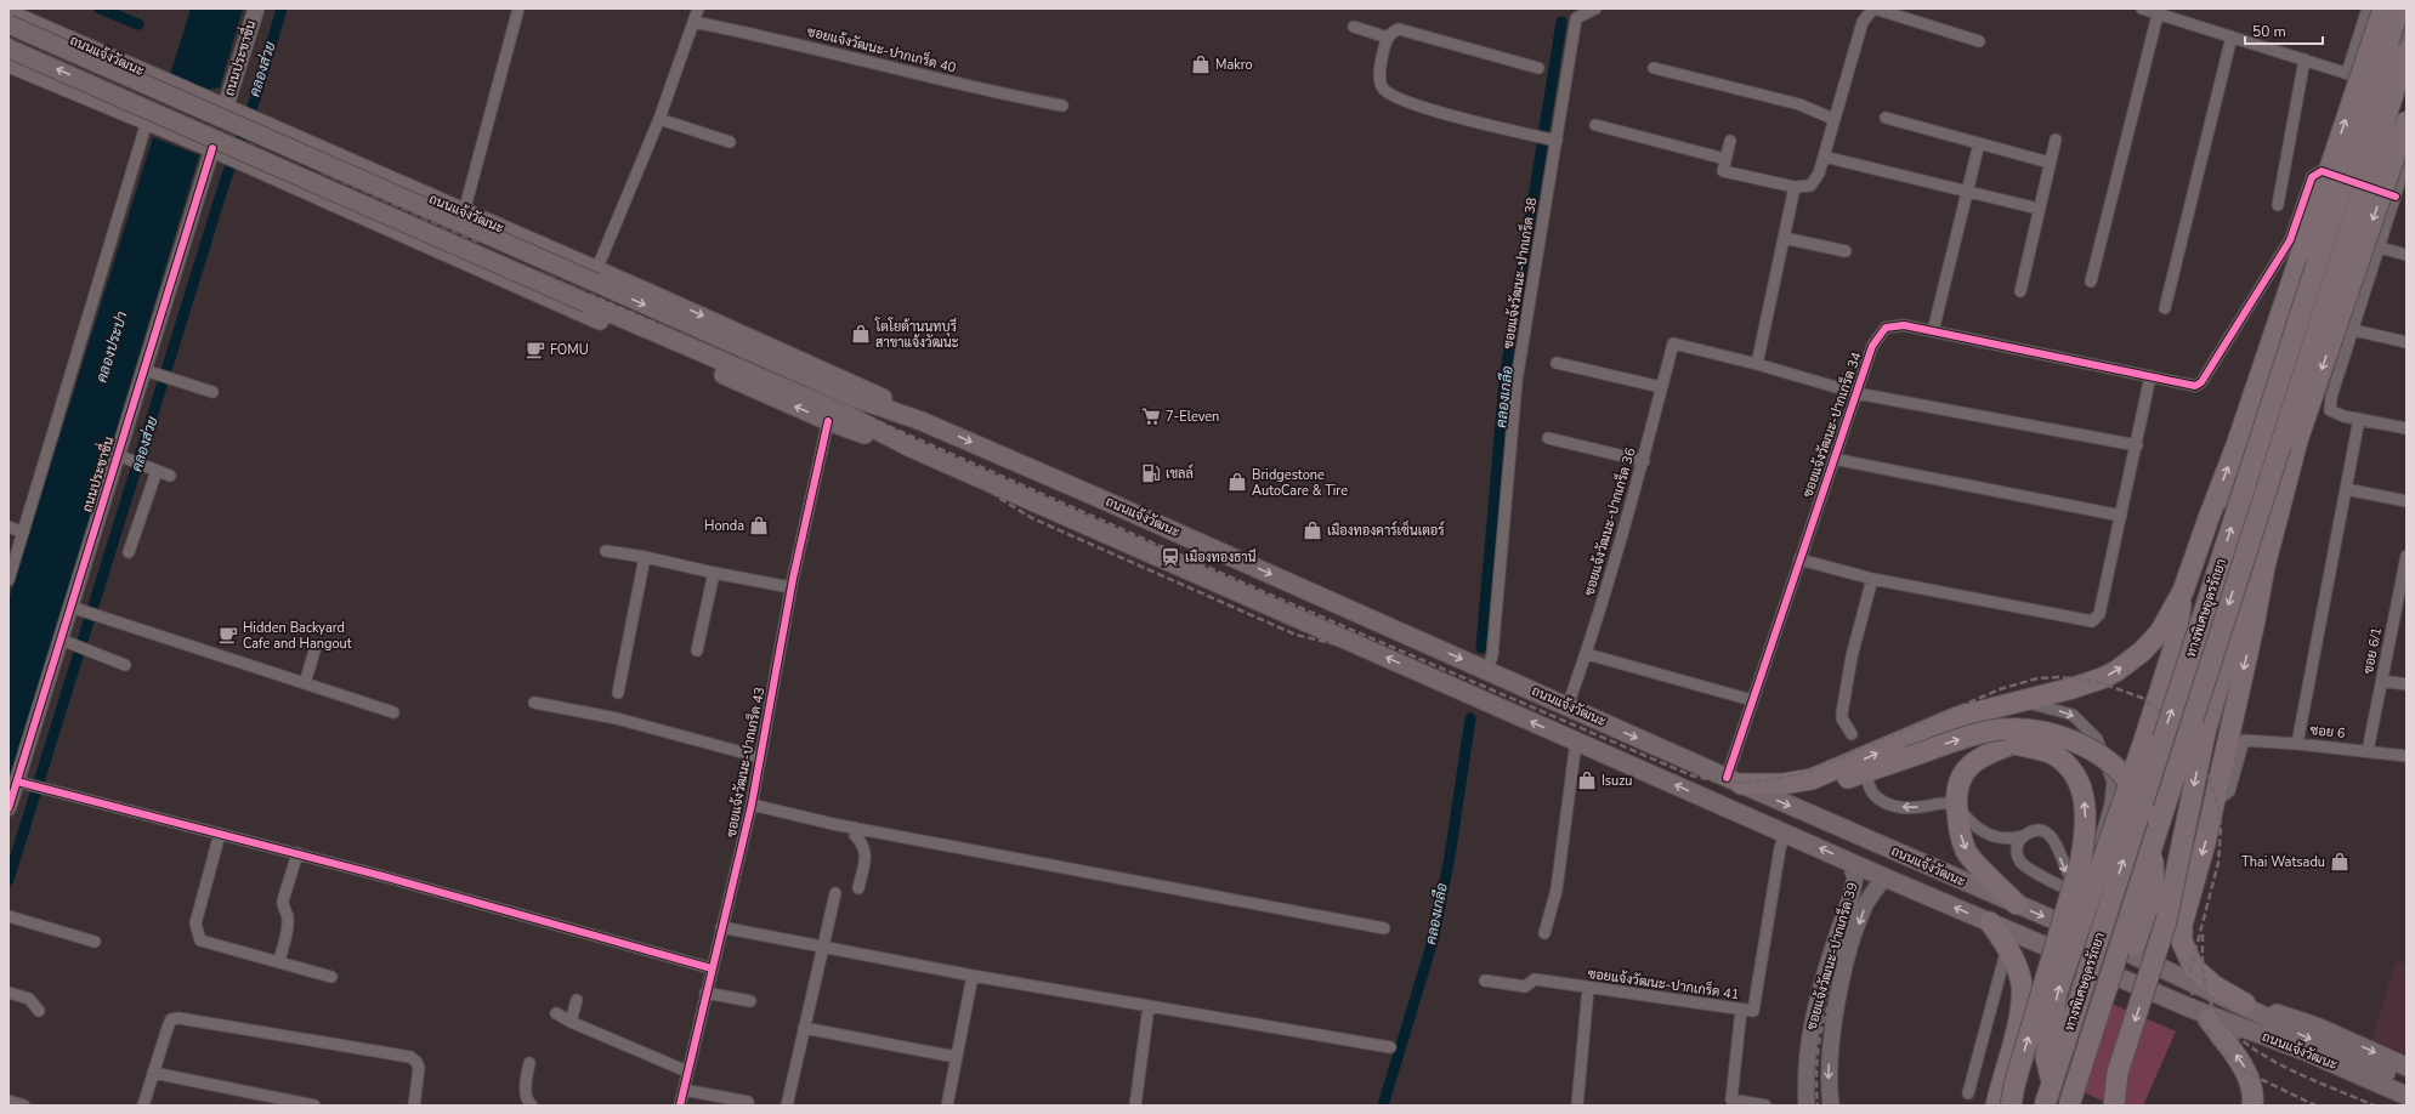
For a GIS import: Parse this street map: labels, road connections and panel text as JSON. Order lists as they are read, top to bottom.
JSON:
{
  "streets": {
    "highway": ["ทางพิเศษอุดรรัถยา"],
    "main road": ["ถนนแจ้งวัฒนะ", "ถนนประชาชื่น", "ซอยแจ้งวัฒนะ-ปากเกร็ด 39"],
    "street": [
      "ซอยแจ้งวัฒนะ-ปากเกร็ด 40",
      "ซอยแจ้งวัฒนะ-ปากเกร็ด 38",
      "ซอยแจ้งวัฒนะ-ปากเกร็ด 34",
      "ซอยแจ้งวัฒนะ-ปากเกร็ด 36",
      "ซอย 6/1",
      "ซอย 6",
      "ซอยแจ้งวัฒนะ-ปากเกร็ด 43",
      "ซอยแจ้งวัฒนะ-ปากเกร็ด 41"
    ]
  },
  "crossings": [
    ["ถนนแจ้งวัฒนะ", "ถนนประชาชื่น"],
    ["ถนนแจ้งวัฒนะ", "ซอยแจ้งวัฒนะ-ปากเกร็ด 38"],
    ["ถนนแจ้งวัฒนะ", "ซอยแจ้งวัฒนะ-ปากเกร็ด 34"],
    ["ถนนแจ้งวัฒนะ", "ซอยแจ้งวัฒนะ-ปากเกร็ด 36"],
    ["ถนนแจ้งวัฒนะ", "ซอยแจ้งวัฒนะ-ปากเกร็ด 43"],
    ["ถนนแจ้งวัฒนะ", "ซอยแจ้งวัฒนะ-ปากเกร็ด 39"],
    ["ถนนแจ้งวัฒนะ", "ซอยแจ้งวัฒนะ-ปากเกร็ด 41"],
    ["ซอย 6/1", "ซอย 6"]
  ],
  "water": ["คลองส่วย", "คลองประปา", "คลองเกลือ"],
  "places": {
    "shop": [
      "Makro",
      "โตโยต้านนทบุรี สาขาแจ้งวัฒนะ",
      "Bridgestone AutoCare & Tire",
      "Honda",
      "เมืองทองคาร์เซ็นเตอร์",
      "Isuzu",
      "Thai Watsadu"
    ],
    "cafe": ["FOMU", "Hidden Backyard Cafe and Hangout"],
    "supermarket": ["7-Eleven"],
    "fuel station": ["เชลล์"],
    "station": ["เมืองทองธานี"]
  },
  "scale_bar": "50 m"
}
